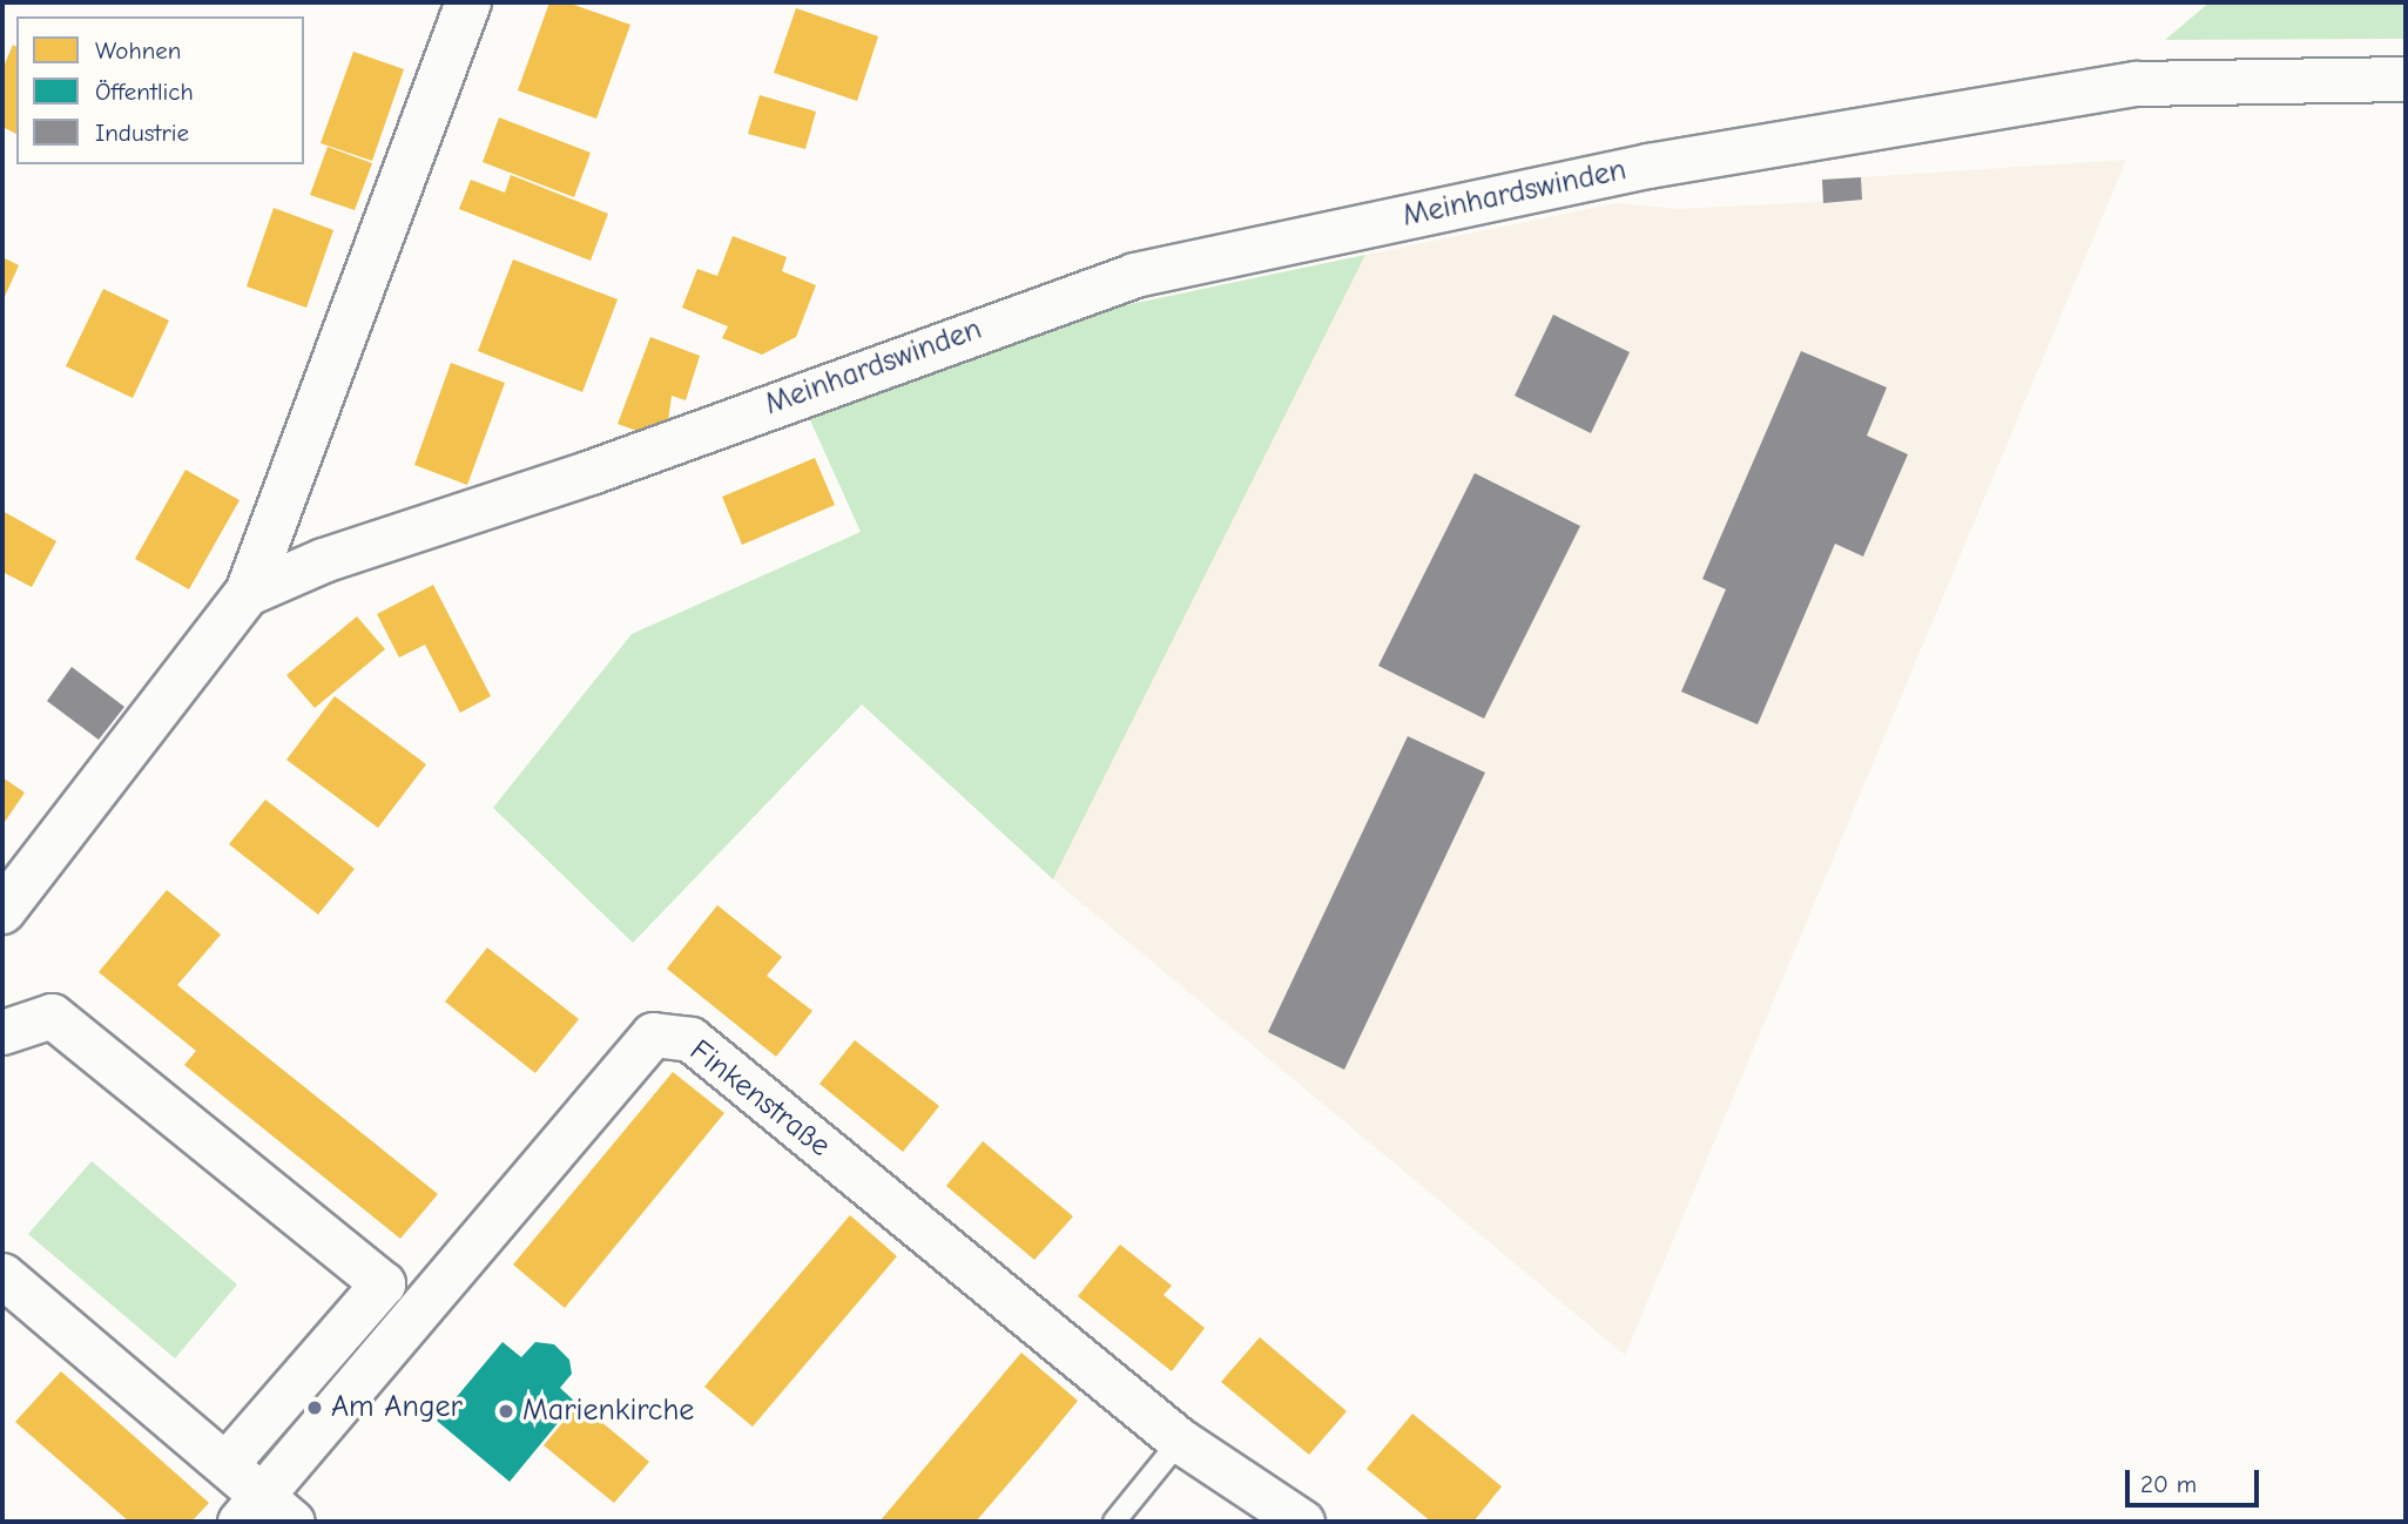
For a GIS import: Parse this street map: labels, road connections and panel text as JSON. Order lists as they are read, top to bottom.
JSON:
{
  "streets": {
    "street": ["Meinhardswinden", "Finkenstraße"]
  },
  "places": ["Am Anger", "Marienkirche"],
  "legend": ["Wohnen", "Öffentlich", "Industrie"],
  "scale_bar": "20 m"
}
